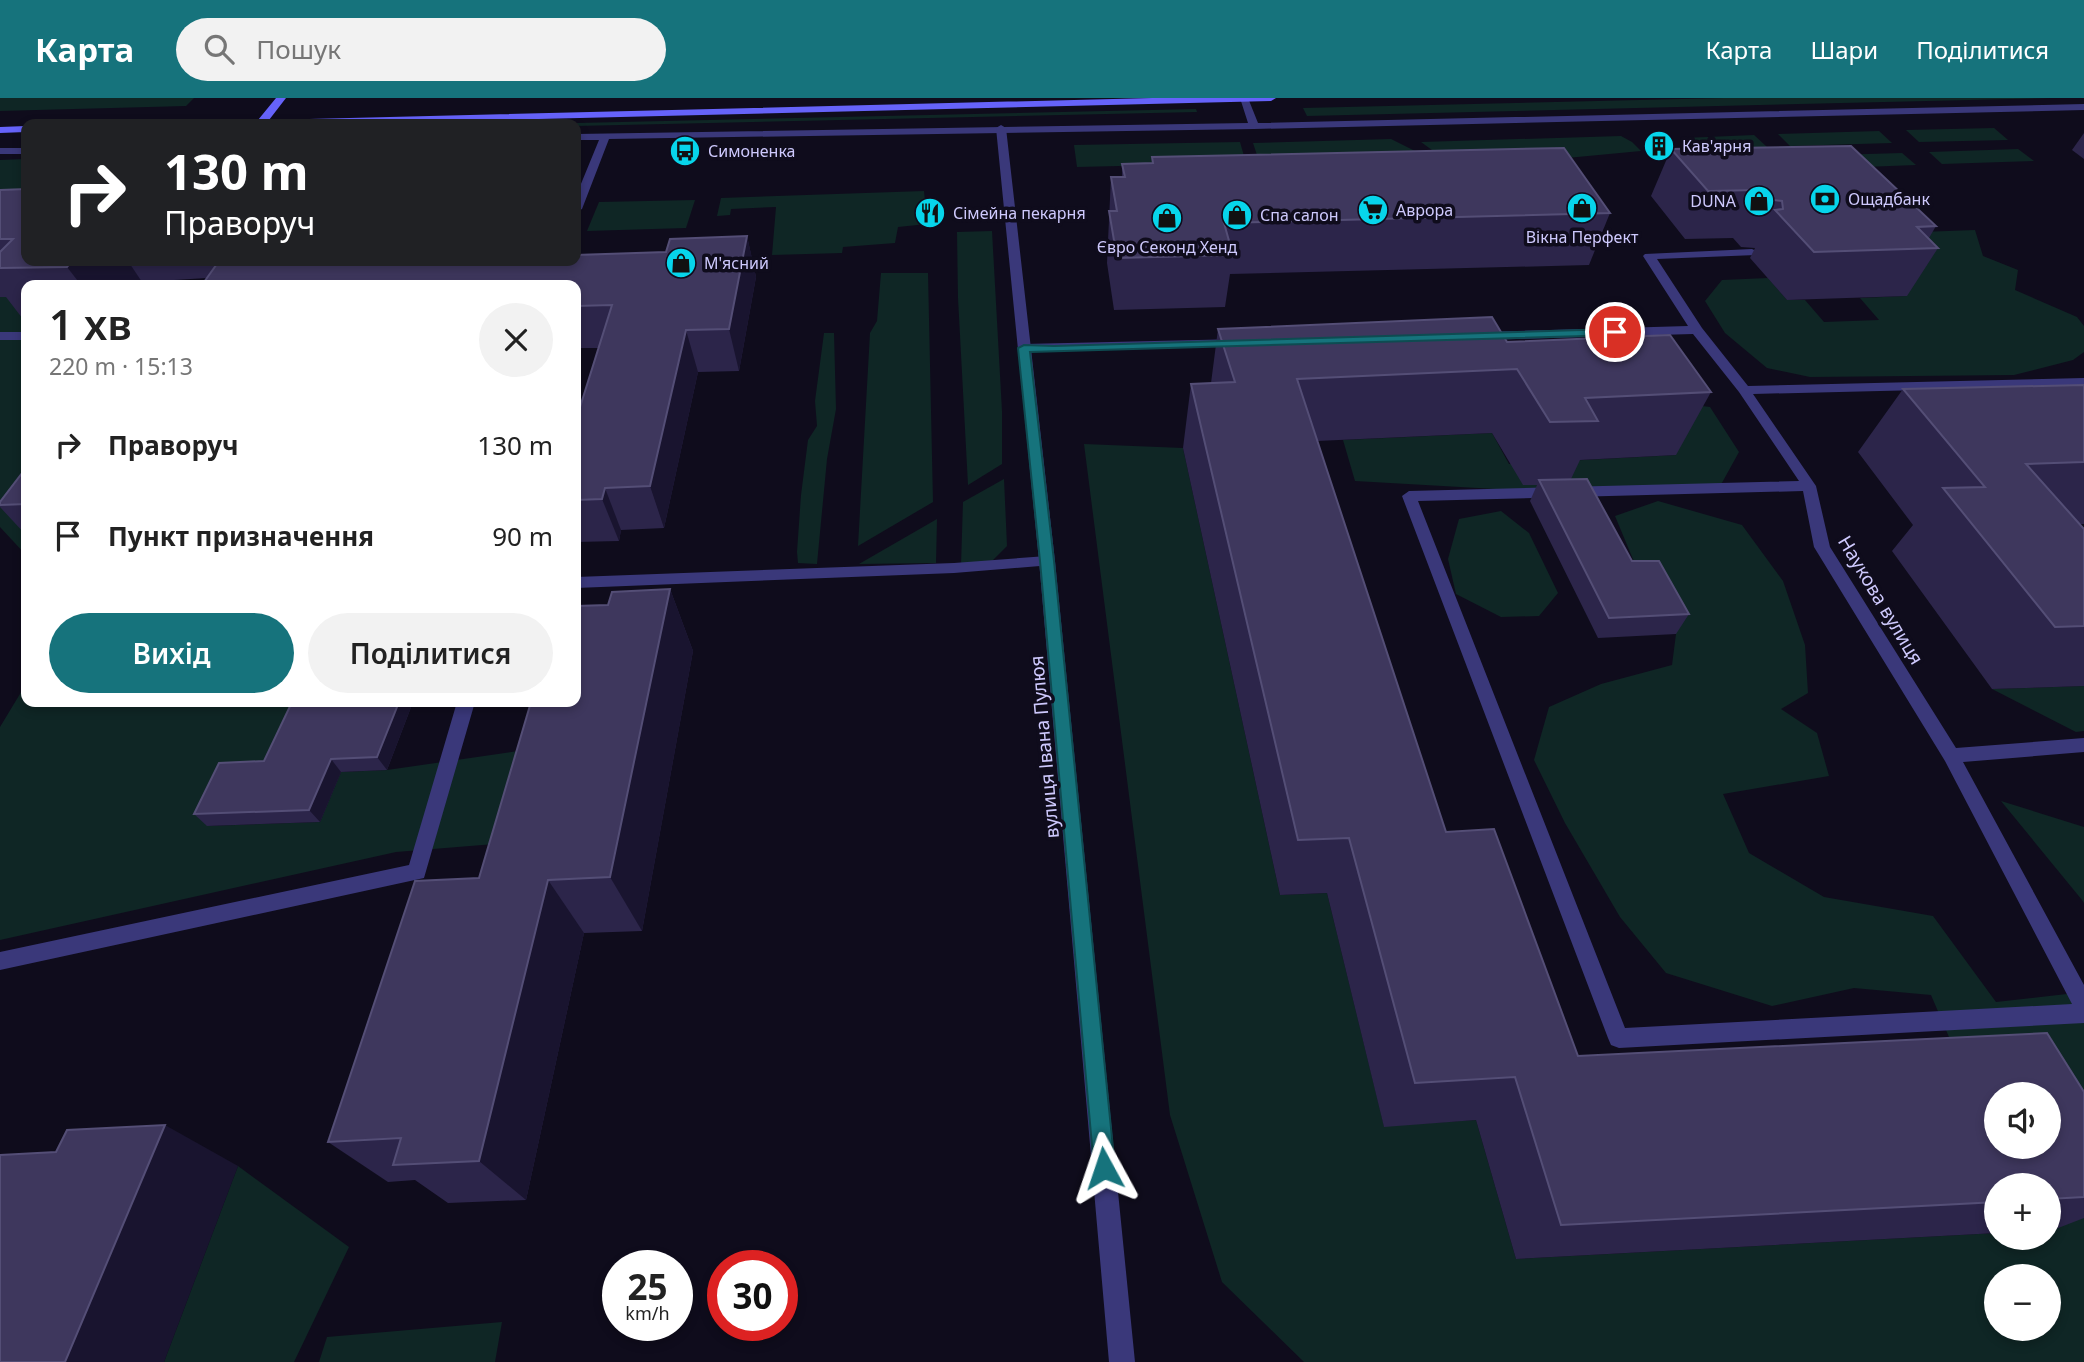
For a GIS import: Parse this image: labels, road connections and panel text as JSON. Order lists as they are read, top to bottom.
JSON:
{
  "streets": {
    "street": ["Наукова вулиця", "вулиця Івана Пулюя"]
  },
  "places": {
    "building": ["Кав'ярня"],
    "bus stop": ["Симоненка"],
    "bank": ["Ощадбанк"],
    "shop": [
      "DUNA",
      "Вікна Перфект",
      "Спа салон",
      "Євро Секонд Хенд",
      "М'ясний"
    ],
    "supermarket": ["Аврора"],
    "restaurant": ["Сімейна пекарня"]
  },
  "page": {
    "header": "Карта",
    "search": "Пошук",
    "nav": ["Карта", "Шари", "Поділитися"],
    "turn": ["130 m", "Праворуч"],
    "heading": ["1 хв", "220 m · 15:13"],
    "list": [
      {
        "name": "Праворуч",
        "value": "130 m"
      },
      {
        "name": "Пункт призначення",
        "value": "90 m"
      }
    ],
    "buttons": ["Вихід", "Поділитися"],
    "map_buttons": ["+", "−"],
    "speed": "25 km/h",
    "limit": "30"
  }
}
